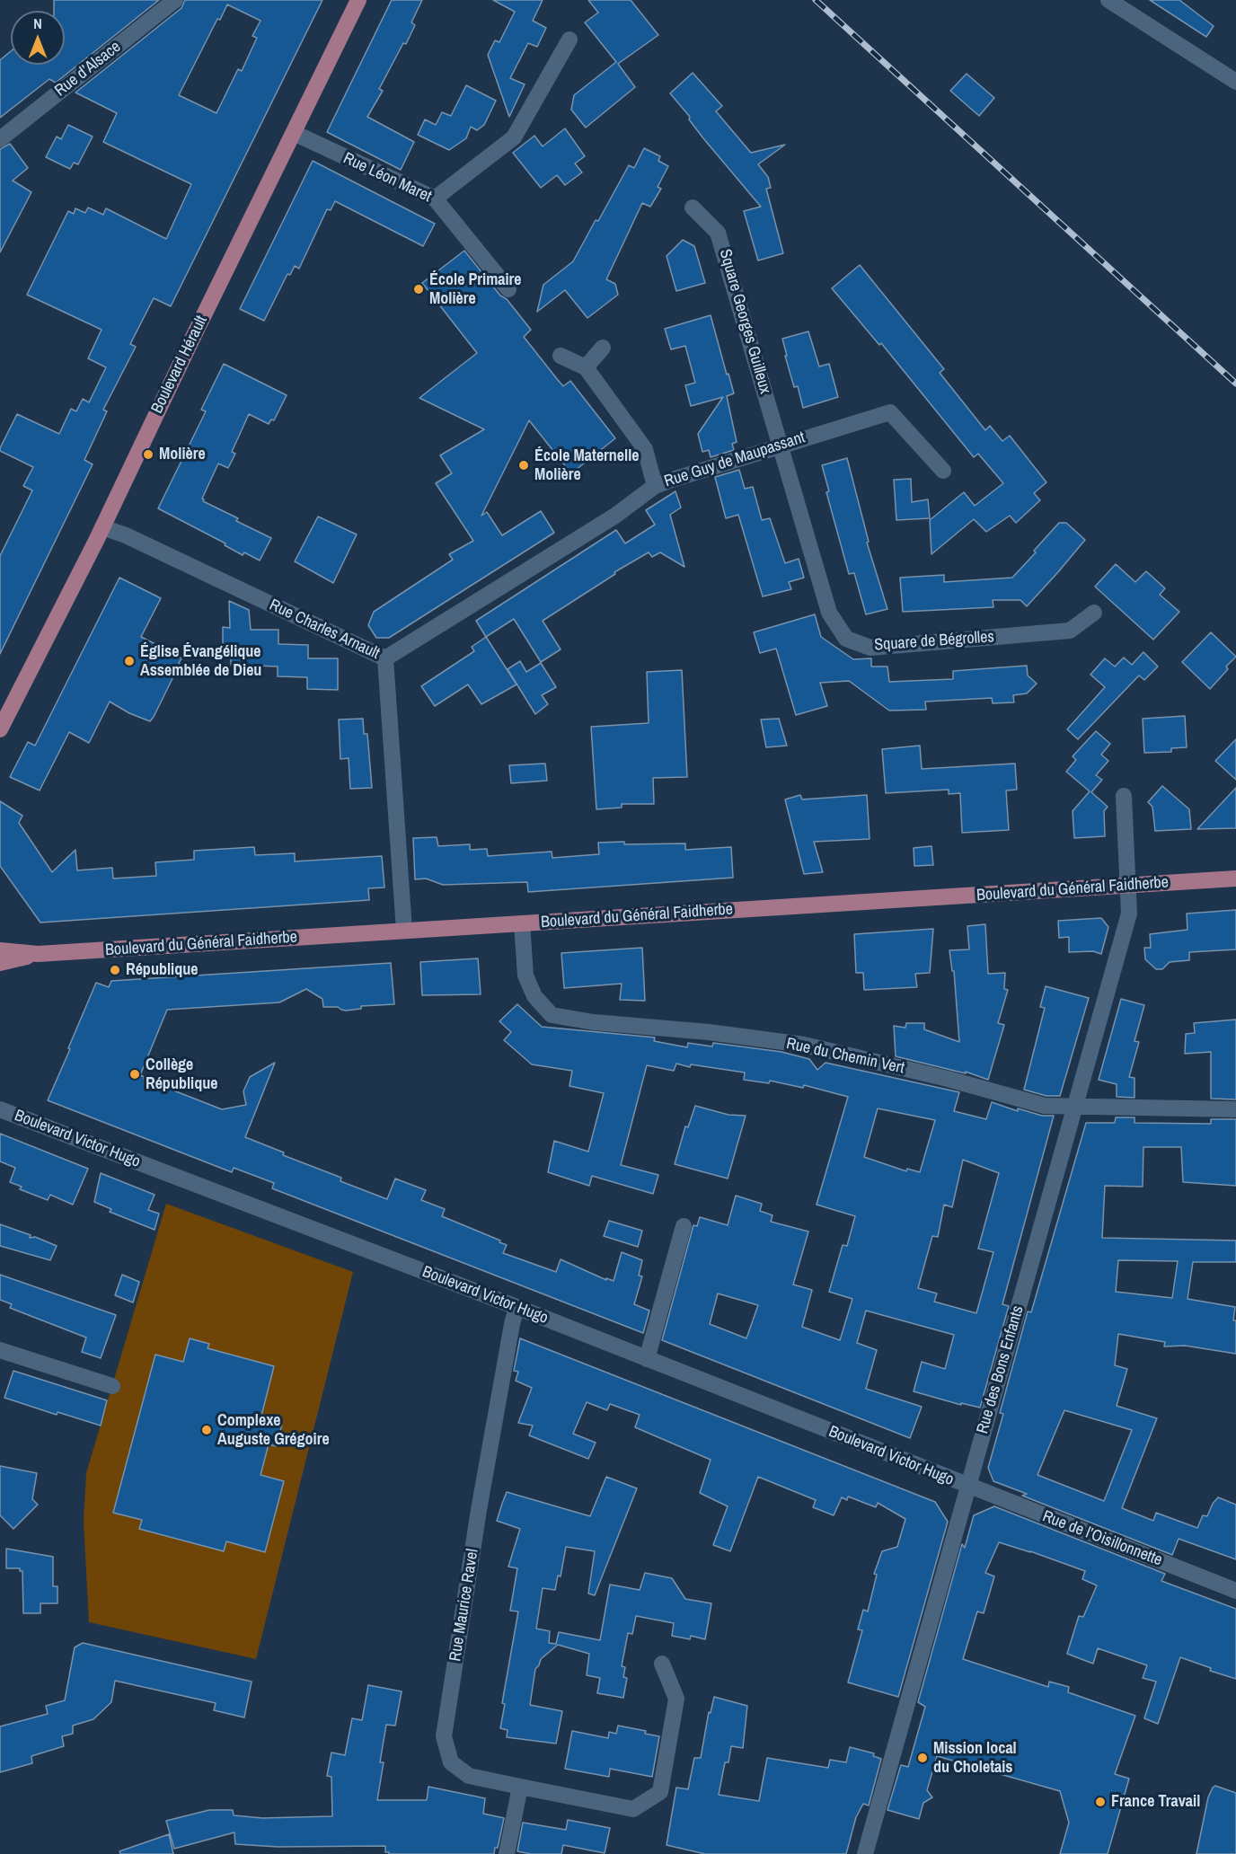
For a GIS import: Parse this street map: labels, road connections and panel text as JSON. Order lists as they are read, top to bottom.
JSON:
{
  "streets": {
    "main road": ["Boulevard Hérault", "Boulevard du Général Faidherbe"],
    "street": [
      "Rue d’Alsace",
      "Rue Léon Maret",
      "Square Georges Guilleux",
      "Rue Guy de Maupassant",
      "Rue Charles Arnault",
      "Square de Bégrolles",
      "Rue du Chemin Vert",
      "Boulevard Victor Hugo",
      "Rue des Bons Enfants",
      "Rue de l’Oisillonnette",
      "Rue Maurice Ravel"
    ]
  },
  "crossings": [
    ["Rue Léon Maret", "Boulevard Hérault"],
    ["Square Georges Guilleux", "Rue Guy de Maupassant"],
    ["Square Georges Guilleux", "Square de Bégrolles"],
    ["Boulevard Hérault", "Rue Charles Arnault"],
    ["Rue Guy de Maupassant", "Rue Charles Arnault"],
    ["Rue Guy de Maupassant", "Square de Bégrolles"],
    ["Rue Charles Arnault", "Boulevard du Général Faidherbe"],
    ["Boulevard du Général Faidherbe", "Rue du Chemin Vert"],
    ["Boulevard du Général Faidherbe", "Rue des Bons Enfants"],
    ["Rue du Chemin Vert", "Rue des Bons Enfants"],
    ["Boulevard Victor Hugo", "Rue des Bons Enfants"],
    ["Boulevard Victor Hugo", "Rue de l’Oisillonnette"],
    ["Boulevard Victor Hugo", "Rue Maurice Ravel"],
    ["Rue des Bons Enfants", "Rue de l’Oisillonnette"]
  ],
  "places": [
    "École Primaire Molière",
    "Molière",
    "École Maternelle Molière",
    "Église Évangélique Assemblée de Dieu",
    "République",
    "Collège République",
    "Complexe Auguste Grégoire",
    "Mission local du Choletais",
    "France Travail"
  ],
  "north": "top"
}
